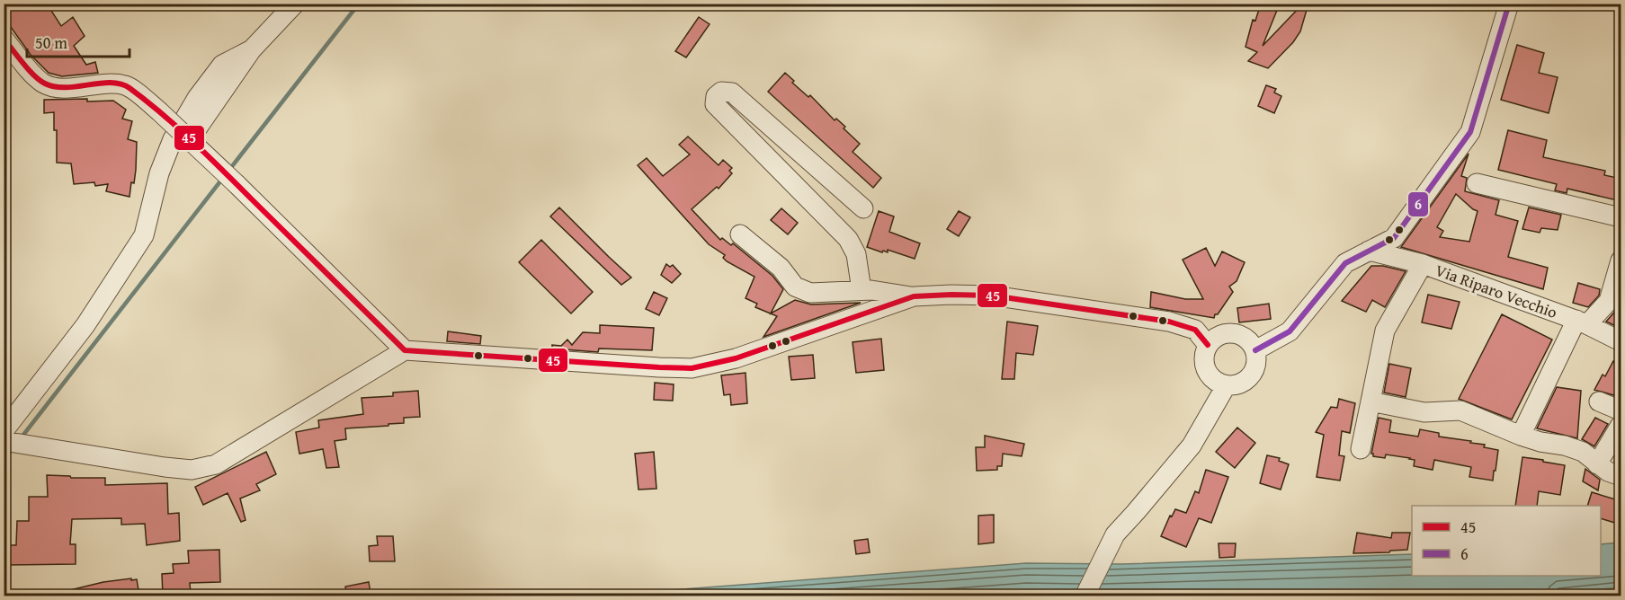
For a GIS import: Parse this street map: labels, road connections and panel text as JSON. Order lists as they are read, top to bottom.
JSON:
{
  "streets": {
    "street": ["Via Riparo Vecchio"]
  },
  "lines": ["transit line 6", "transit line 45"],
  "legend": ["45", "6"],
  "scale_bar": "50 m"
}
